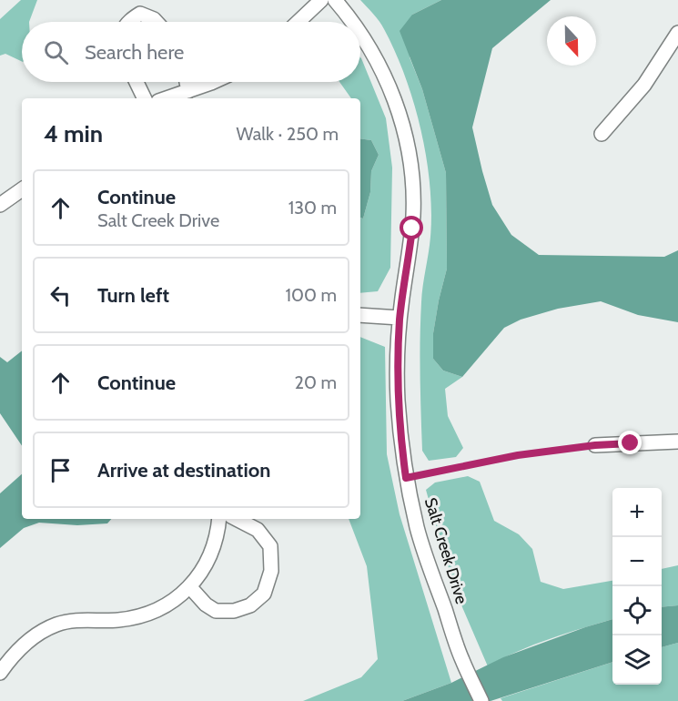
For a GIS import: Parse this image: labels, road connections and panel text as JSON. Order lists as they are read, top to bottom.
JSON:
{
  "streets": {
    "street": ["Salt Creek Drive"]
  },
  "north": "bottom",
  "page": {
    "search": "Search here",
    "heading": ["4 min", "Walk · 250 m"],
    "list": [
      ["Continue", "Salt Creek Drive", "130 m"],
      ["Turn left", "100 m"],
      ["Continue", "20 m"],
      "Arrive at destination"
    ],
    "map_buttons": ["+", "−"]
  }
}
